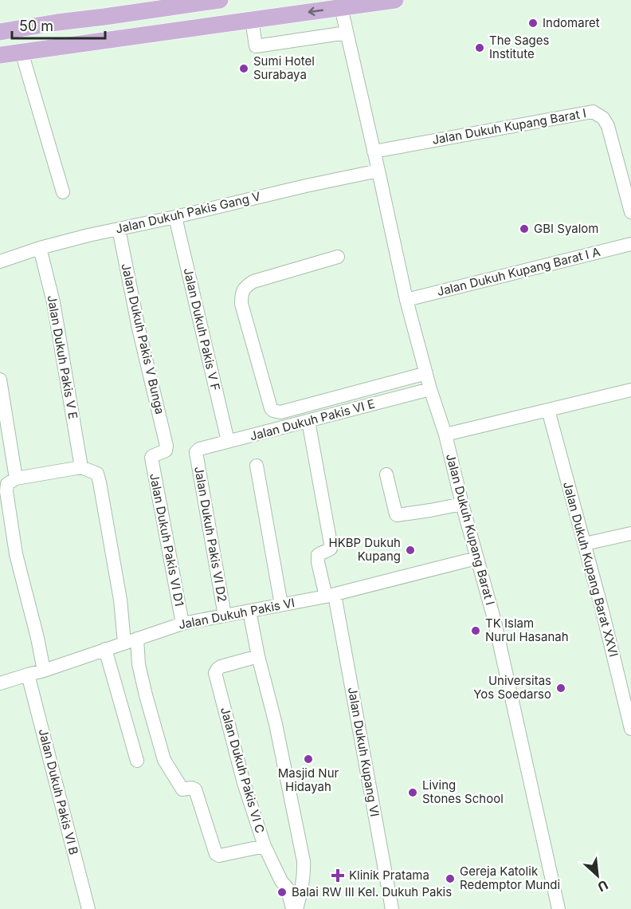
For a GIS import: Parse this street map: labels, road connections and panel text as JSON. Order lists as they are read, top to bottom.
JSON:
{
  "streets": {
    "street": [
      "Jalan Dukuh Kupang Barat I",
      "Jalan Dukuh Pakis Gang V",
      "Jalan Dukuh Kupang Barat I A",
      "Jalan Dukuh Pakis V F",
      "Jalan Dukuh Pakis V Bunga",
      "Jalan Dukuh Pakis V E",
      "Jalan Dukuh Pakis VI E",
      "Jalan Dukuh Pakis VI D2",
      "Jalan Dukuh Pakis VI D1",
      "Jalan Dukuh Kupang Barat XXVI",
      "Jalan Dukuh Pakis VI",
      "Jalan Dukuh Kupang VI",
      "Jalan Dukuh Pakis VI C",
      "Jalan Dukuh Pakis VI B"
    ]
  },
  "crossings": [
    ["Jalan Dukuh Kupang Barat I", "Jalan Dukuh Pakis Gang V"],
    ["Jalan Dukuh Kupang Barat I", "Jalan Dukuh Kupang Barat I A"],
    ["Jalan Dukuh Kupang Barat I", "Jalan Dukuh Pakis VI E"],
    ["Jalan Dukuh Kupang Barat I", "Jalan Dukuh Pakis VI"],
    ["Jalan Dukuh Pakis Gang V", "Jalan Dukuh Pakis V F"],
    ["Jalan Dukuh Pakis Gang V", "Jalan Dukuh Pakis V Bunga"],
    ["Jalan Dukuh Pakis Gang V", "Jalan Dukuh Pakis V E"],
    ["Jalan Dukuh Pakis V F", "Jalan Dukuh Pakis VI E"],
    ["Jalan Dukuh Pakis V Bunga", "Jalan Dukuh Pakis VI D1"],
    ["Jalan Dukuh Pakis VI E", "Jalan Dukuh Pakis VI D2"],
    ["Jalan Dukuh Pakis VI E", "Jalan Dukuh Kupang VI"],
    ["Jalan Dukuh Pakis VI D2", "Jalan Dukuh Pakis VI"],
    ["Jalan Dukuh Pakis VI D1", "Jalan Dukuh Pakis VI"],
    ["Jalan Dukuh Pakis VI", "Jalan Dukuh Kupang VI"],
    ["Jalan Dukuh Pakis VI", "Jalan Dukuh Pakis VI B"]
  ],
  "places": {
    "other": [
      "Indomaret",
      "The Sages Institute",
      "Sumi Hotel Surabaya",
      "GBI Syalom",
      "HKBP Dukuh Kupang",
      "TK Islam Nurul Hasanah",
      "Universitas Yos Soedarso",
      "Masjid Nur Hidayah",
      "Living Stones School",
      "Gereja Katolik Redemptor Mundi",
      "Balai RW III Kel. Dukuh Pakis"
    ],
    "health": ["Klinik Pratama"]
  },
  "scale_bar": "50 m",
  "north": "bottom right"
}
